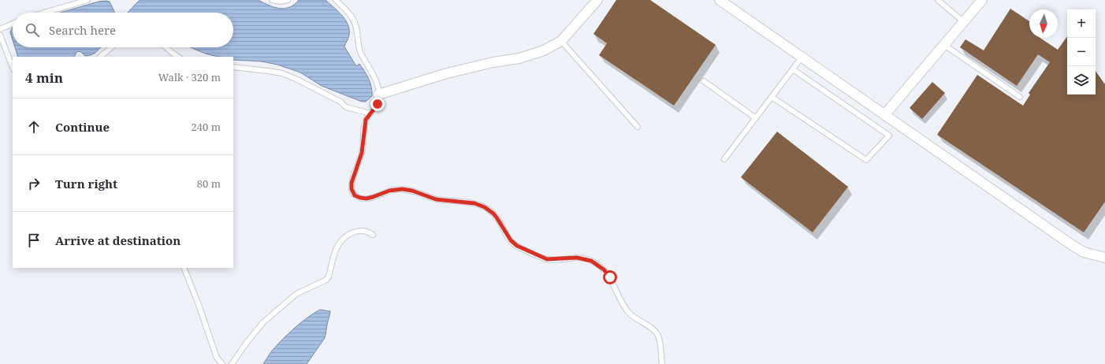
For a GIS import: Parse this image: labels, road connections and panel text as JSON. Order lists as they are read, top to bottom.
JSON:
{
  "north": "bottom",
  "page": {
    "map_buttons": ["+", "−"],
    "search": "Search here",
    "heading": ["4 min", "Walk · 320 m"],
    "list": [
      ["Continue", "240 m"],
      ["Turn right", "80 m"],
      "Arrive at destination"
    ]
  }
}
